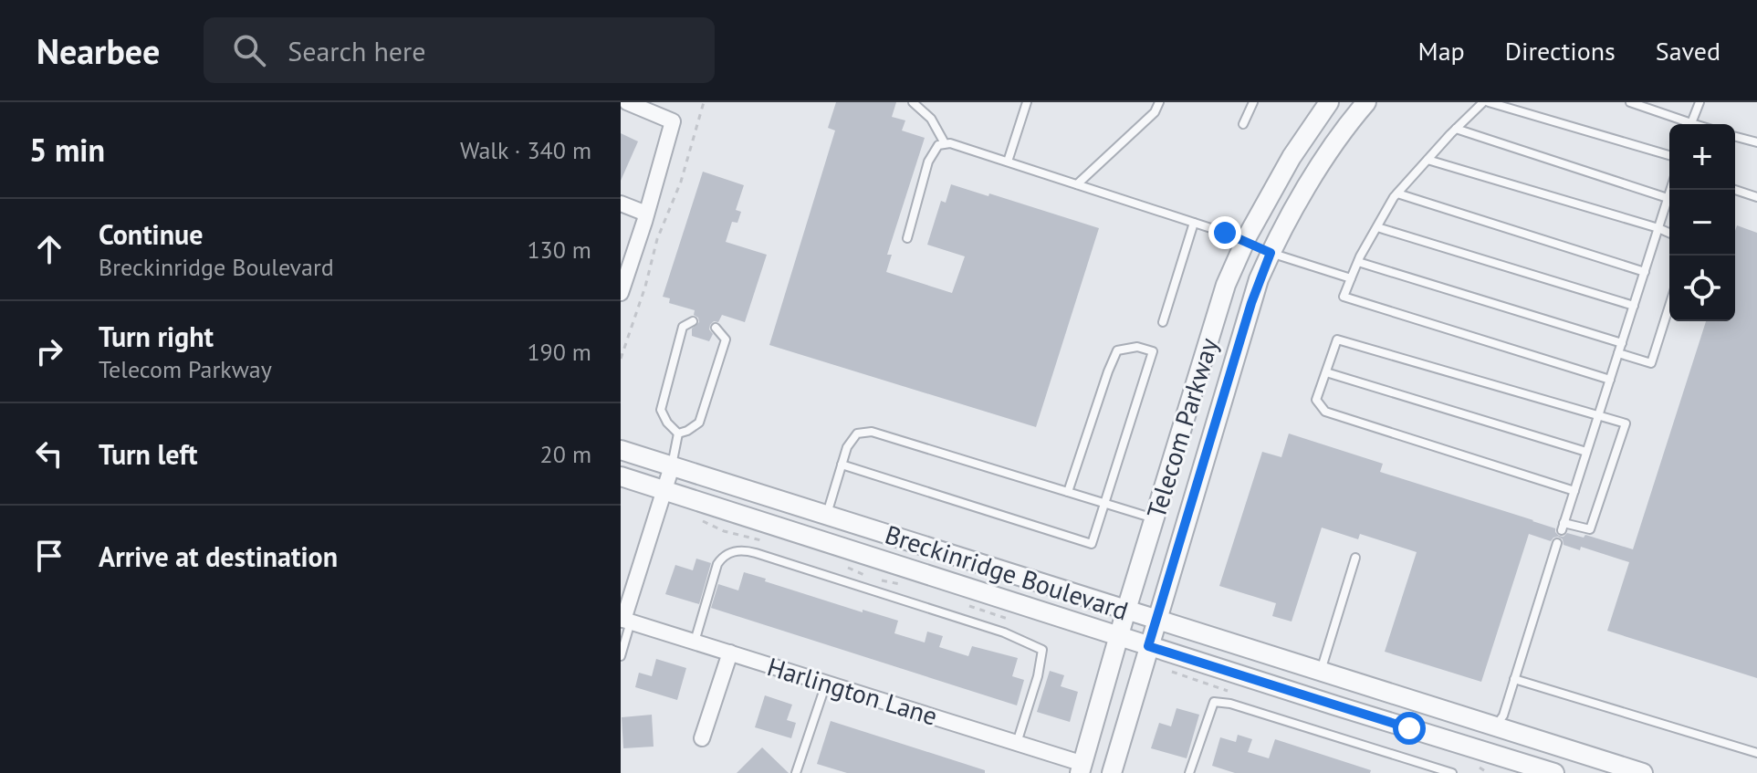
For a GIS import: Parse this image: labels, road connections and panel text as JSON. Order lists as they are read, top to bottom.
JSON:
{
  "streets": {
    "street": ["Telecom Parkway", "Breckinridge Boulevard", "Harlington Lane"]
  },
  "crossings": [
    ["Telecom Parkway", "Breckinridge Boulevard"],
    ["Telecom Parkway", "Harlington Lane"]
  ],
  "page": {
    "header": "Nearbee",
    "search": "Search here",
    "nav": ["Map", "Directions", "Saved"],
    "heading": ["5 min", "Walk · 340 m"],
    "map_buttons": ["+", "−"],
    "list": [
      ["Continue", "Breckinridge Boulevard", "130 m"],
      ["Turn right", "Telecom Parkway", "190 m"],
      ["Turn left", "20 m"],
      "Arrive at destination"
    ]
  }
}
